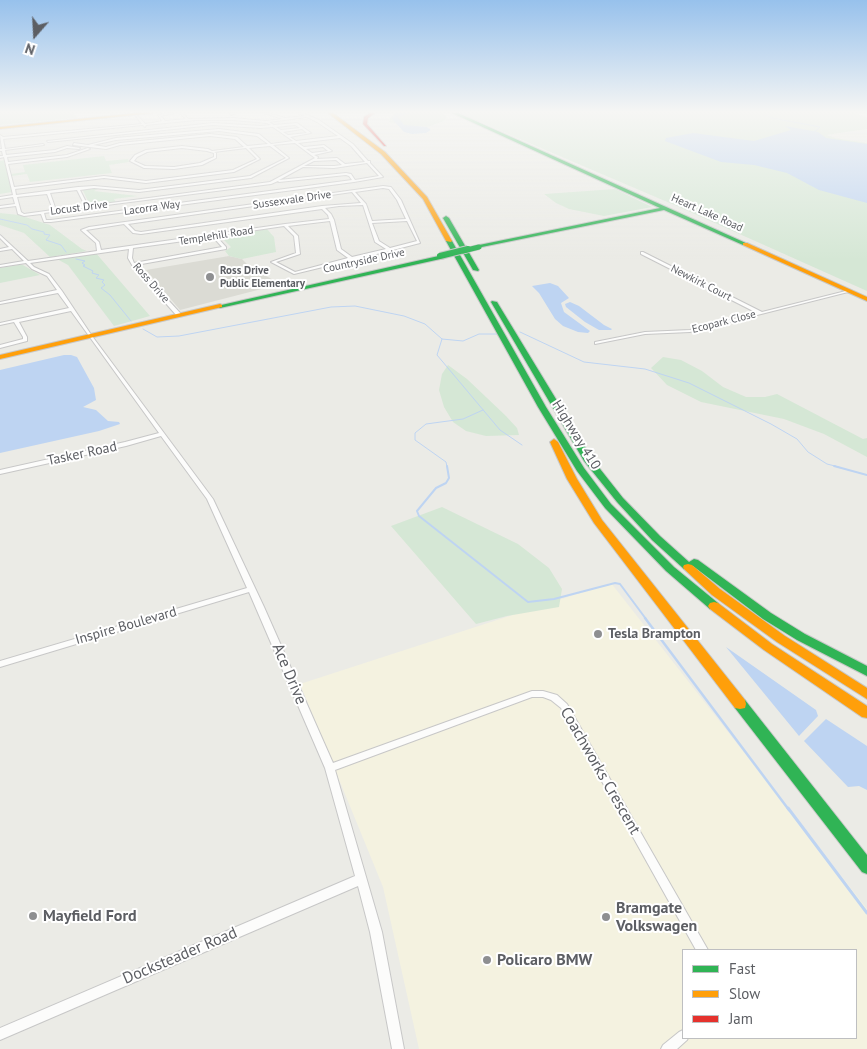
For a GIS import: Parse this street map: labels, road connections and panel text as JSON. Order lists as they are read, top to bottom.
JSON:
{
  "streets": {
    "main road": ["Heart Lake Road", "Countryside Drive", "Highway 410"],
    "street": [
      "Sussexvale Drive",
      "Locust Drive",
      "Lacorra Way",
      "Templehill Road",
      "Ross Drive",
      "Newkirk Court",
      "Ecopark Close",
      "Tasker Road",
      "Inspire Boulevard",
      "Ace Drive",
      "Coachworks Crescent",
      "Docksteader Road"
    ]
  },
  "crossings": [
    ["Sussexvale Drive", "Templehill Road"],
    ["Locust Drive", "Lacorra Way"],
    ["Heart Lake Road", "Countryside Drive"],
    ["Heart Lake Road", "Ecopark Close"],
    ["Templehill Road", "Ross Drive"],
    ["Templehill Road", "Ace Drive"],
    ["Countryside Drive", "Ross Drive"],
    ["Countryside Drive", "Ace Drive"],
    ["Newkirk Court", "Ecopark Close"],
    ["Tasker Road", "Ace Drive"],
    ["Inspire Boulevard", "Ace Drive"],
    ["Ace Drive", "Coachworks Crescent"],
    ["Ace Drive", "Docksteader Road"]
  ],
  "places": [
    "Ross Drive Public Elementary",
    "Tesla Brampton",
    "Mayfield Ford",
    "Bramgate Volkswagen",
    "Policaro BMW"
  ],
  "legend": ["Fast", "Slow", "Jam"],
  "north": "bottom"
}
